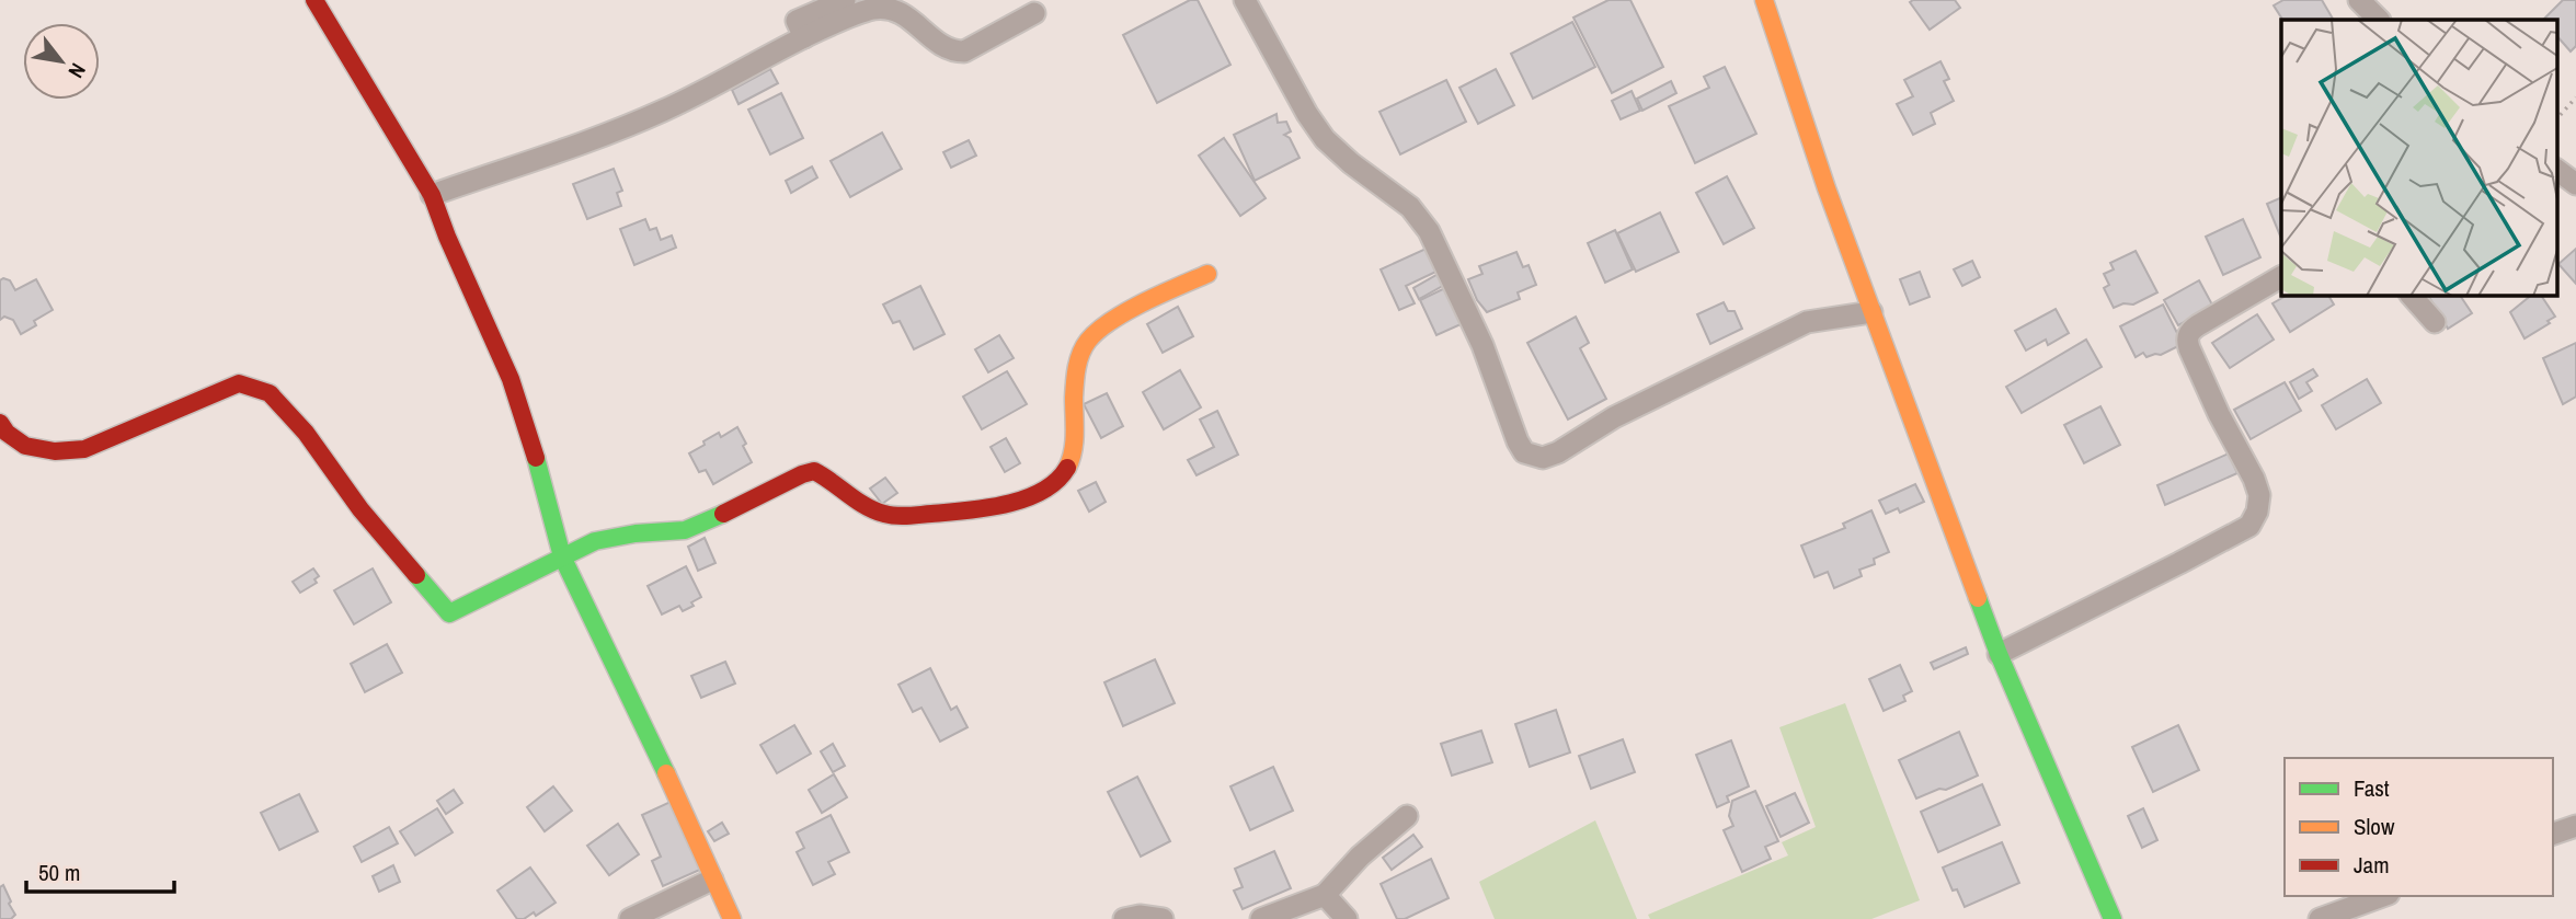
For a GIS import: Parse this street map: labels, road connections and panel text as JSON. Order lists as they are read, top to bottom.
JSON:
{
  "legend": ["Fast", "Slow", "Jam"],
  "scale_bar": "50 m",
  "north": "bottom right"
}
